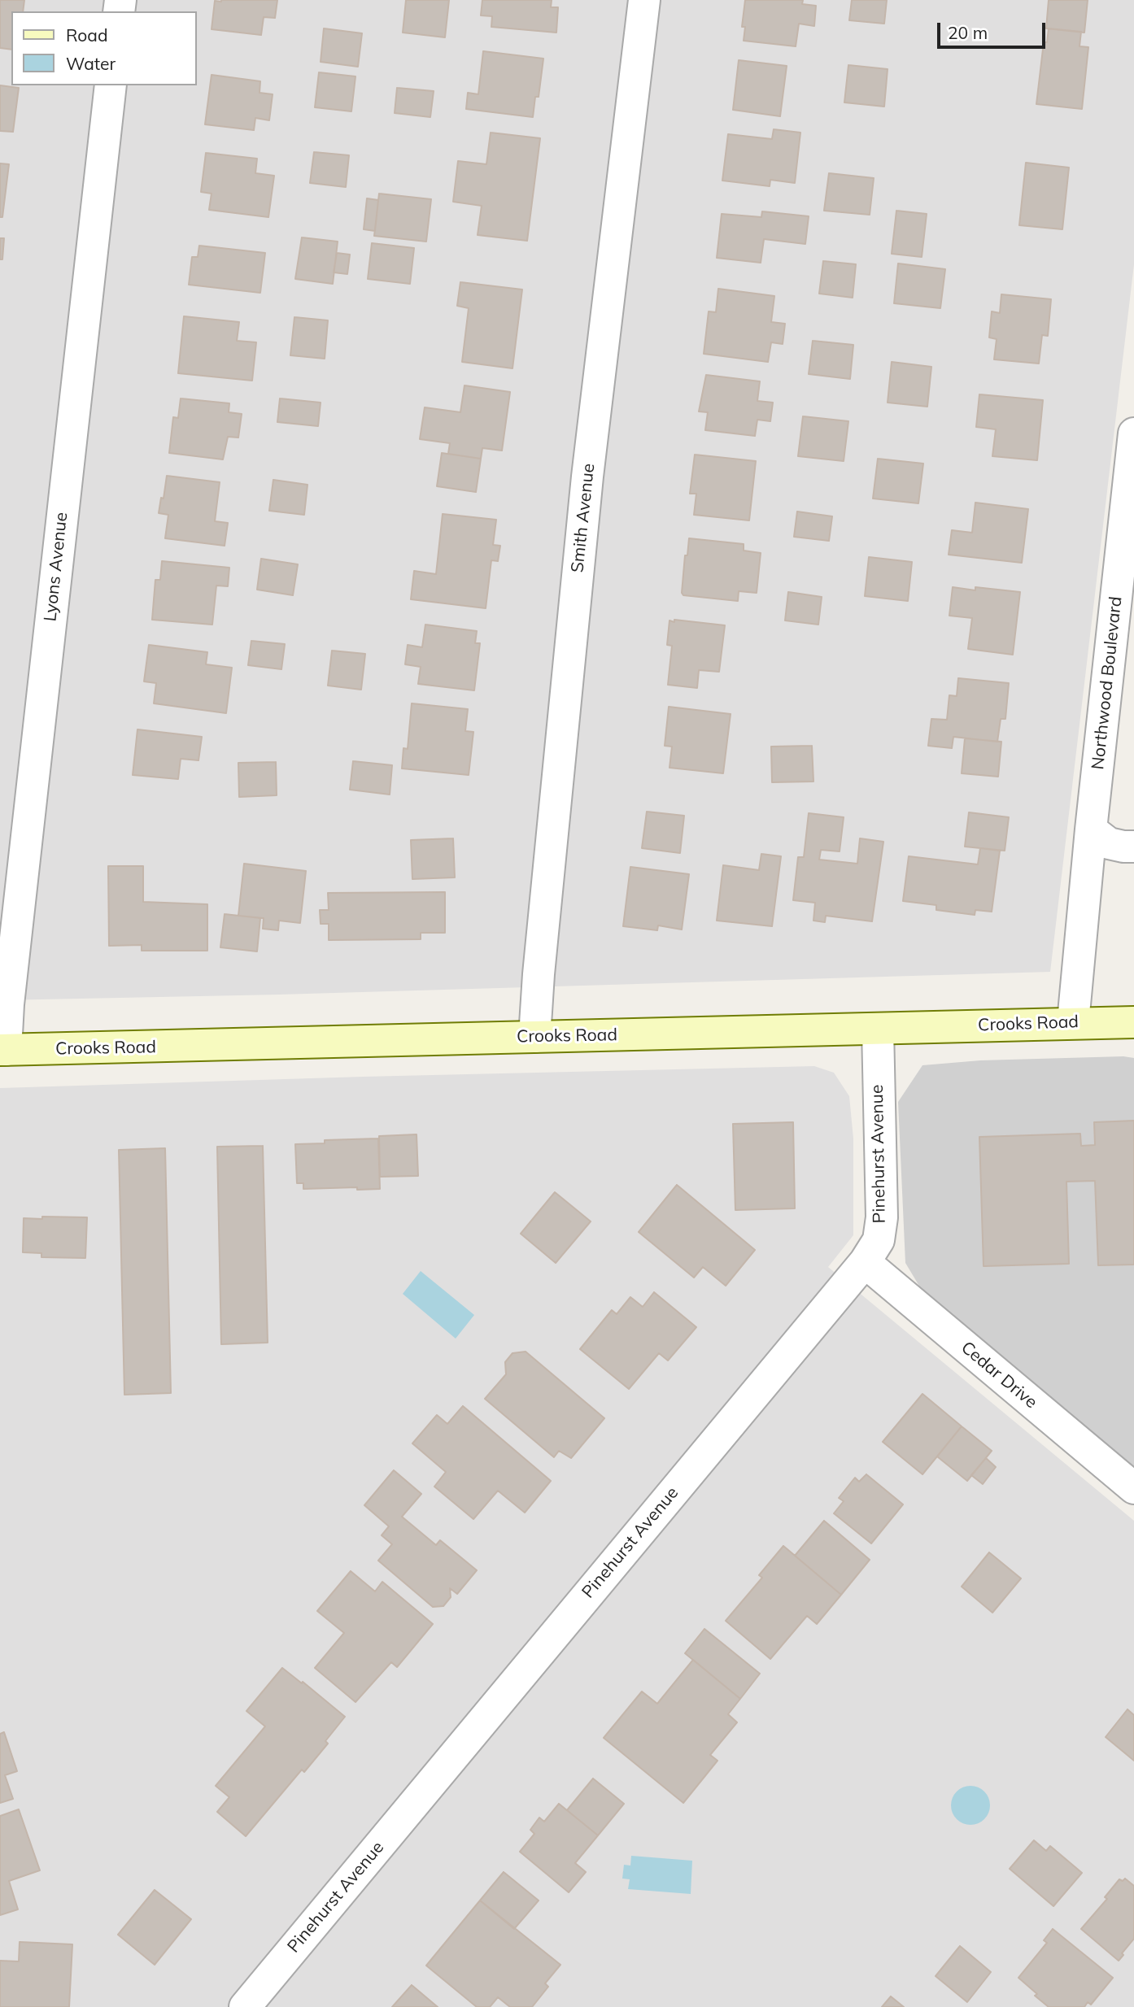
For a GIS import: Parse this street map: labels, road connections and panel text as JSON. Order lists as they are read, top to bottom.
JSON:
{
  "streets": {
    "main road": ["Crooks Road"],
    "street": [
      "Smith Avenue",
      "Lyons Avenue",
      "Northwood Boulevard",
      "Pinehurst Avenue",
      "Cedar Drive"
    ]
  },
  "crossings": [
    ["Smith Avenue", "Crooks Road"],
    ["Lyons Avenue", "Crooks Road"],
    ["Northwood Boulevard", "Crooks Road"],
    ["Crooks Road", "Pinehurst Avenue"],
    ["Pinehurst Avenue", "Cedar Drive"]
  ],
  "legend": ["Road", "Water"],
  "scale_bar": "20 m"
}
